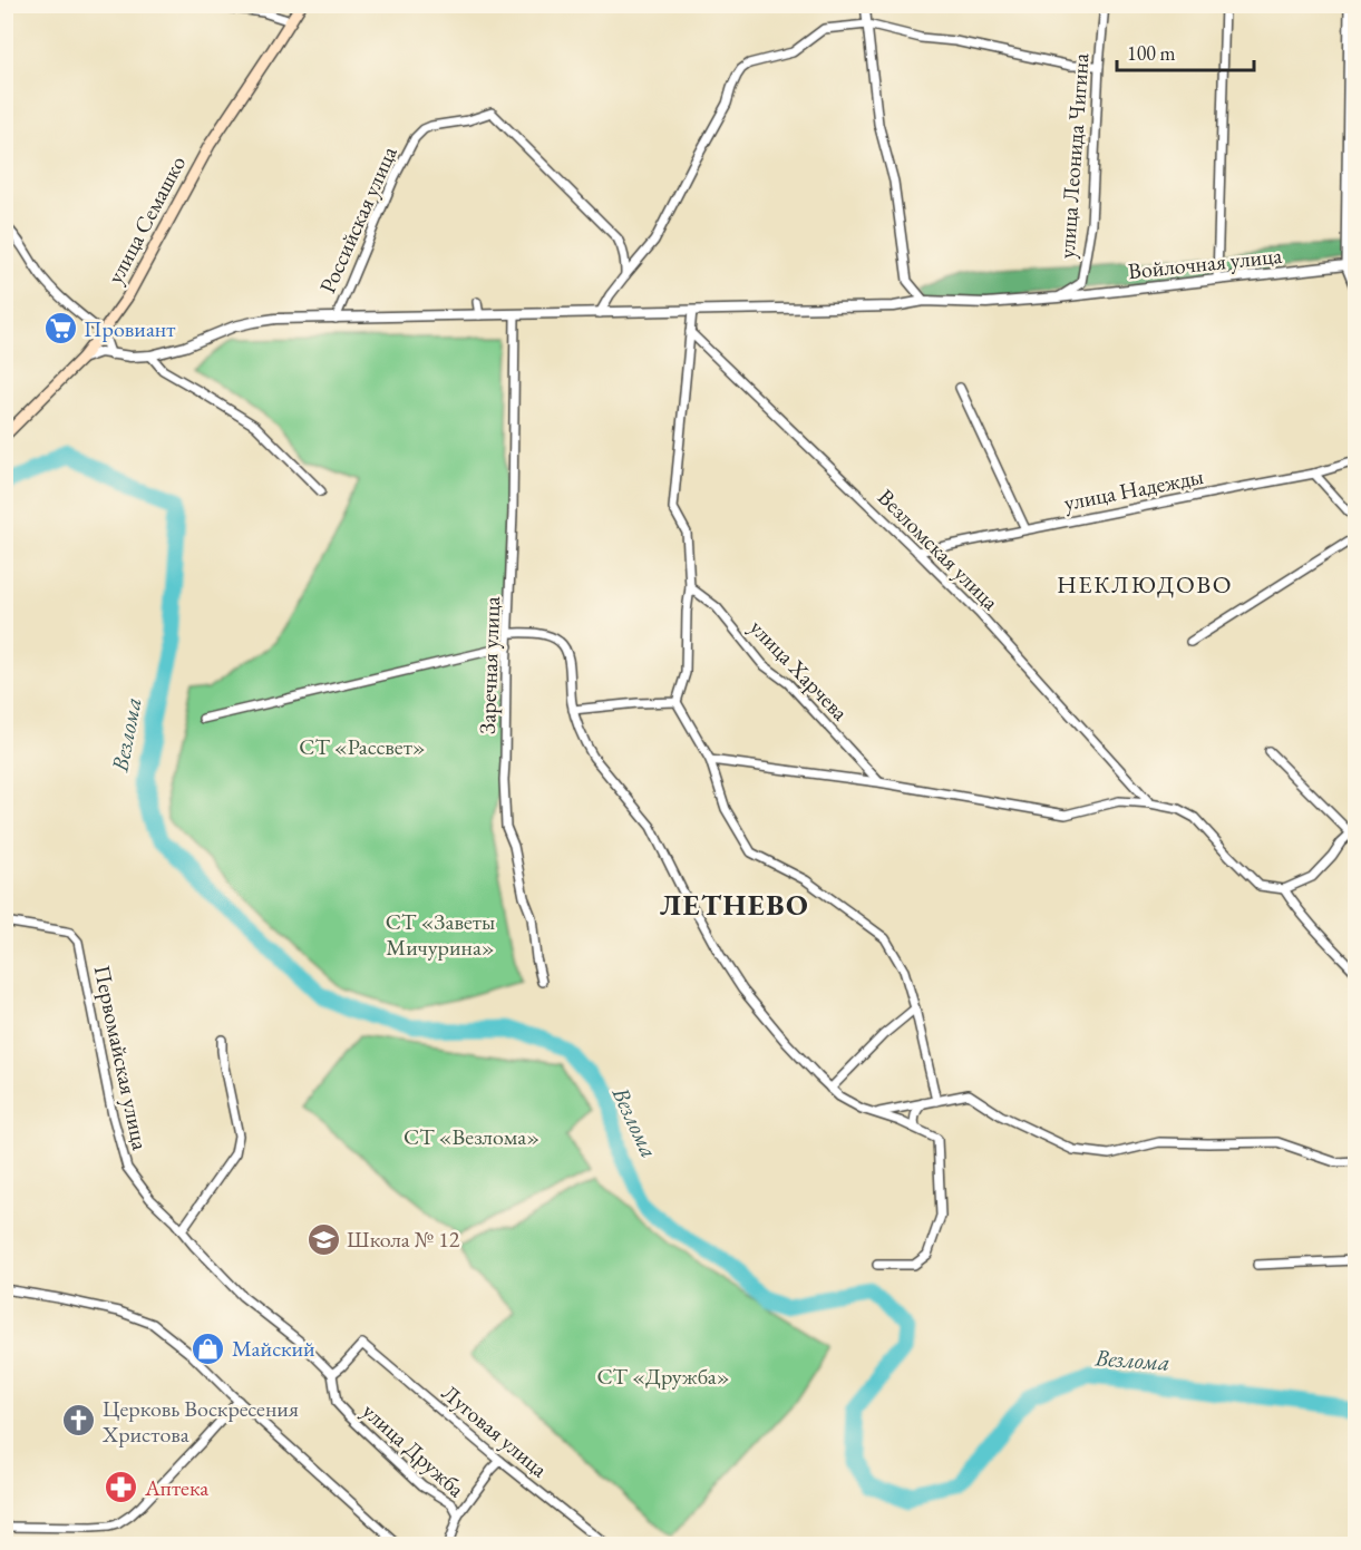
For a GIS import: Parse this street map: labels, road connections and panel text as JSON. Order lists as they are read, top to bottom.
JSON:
{
  "streets": {
    "main road": ["улица Семашко"],
    "street": [
      "улица Леонида Чигина",
      "Российская улица",
      "Войлочная улица",
      "улица Надежды",
      "Везломская улица",
      "Заречная улица",
      "улица Харчева",
      "Первомайская улица",
      "Луговая улица",
      "улица Дружба"
    ]
  },
  "crossings": [
    ["улица Леонида Чигина", "Войлочная улица"],
    ["улица Семашко", "Войлочная улица"],
    ["Российская улица", "Войлочная улица"],
    ["Войлочная улица", "Заречная улица"],
    ["улица Надежды", "Везломская улица"],
    ["Первомайская улица", "Луговая улица"],
    ["Первомайская улица", "улица Дружба"],
    ["Луговая улица", "улица Дружба"]
  ],
  "districts": ["НЕКЛЮДОВО", "ЛЕТНЕВО"],
  "water": ["Везлома"],
  "parks": [
    "СТ «Рассвет»",
    "СТ «Заветы Мичурина»",
    "СТ «Везлома»",
    "СТ «Дружба»"
  ],
  "places": {
    "supermarket": ["Провиант"],
    "school or university": ["Школа № 12"],
    "shop": ["Майский"],
    "church": ["Церковь Воскресения Христова"],
    "pharmacy": ["Аптека"]
  },
  "scale_bar": "100 m"
}
